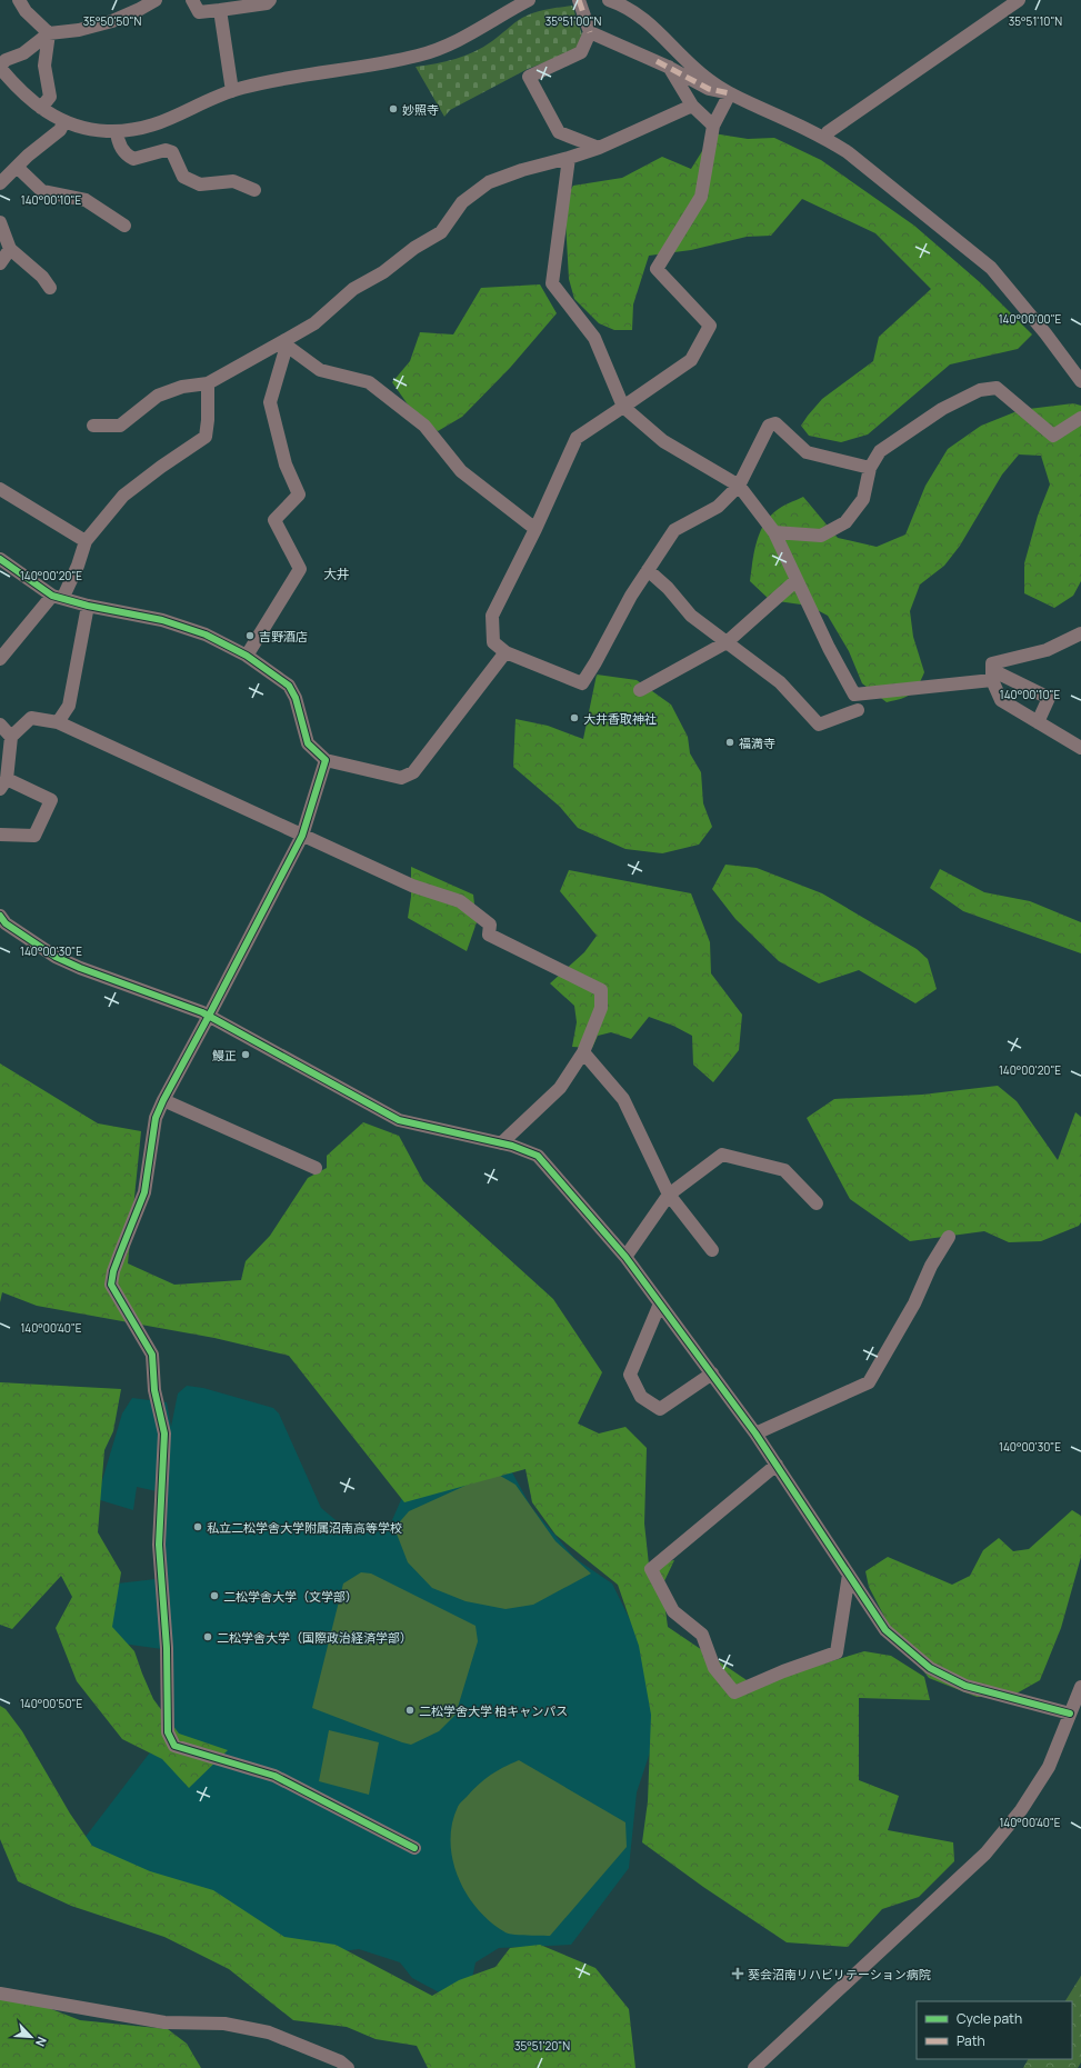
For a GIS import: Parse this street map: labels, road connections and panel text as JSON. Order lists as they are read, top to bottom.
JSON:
{
  "districts": ["大井"],
  "places": {
    "other": [
      "妙照寺",
      "吉野酒店",
      "大井香取神社",
      "福満寺",
      "鰻正",
      "私立二松学舎大学附属沼南高等学校",
      "二松学舎大学（文学部）",
      "二松学舎大学（国際政治経済学部）",
      "二松学舍大学 柏キャンパス"
    ],
    "health": ["葵会沼南リハビリテーション病院"]
  },
  "legend": ["Cycle path", "Path"],
  "north": "bottom right",
  "coordinates": [
    "35°50'50\"N",
    "35°51'00\"N",
    "35°51'10\"N",
    "140°00'10\"E",
    "140°00'00\"E",
    "140°00'20\"E",
    "140°00'30\"E",
    "140°00'40\"E",
    "140°00'50\"E",
    "35°51'20\"N"
  ]
}
